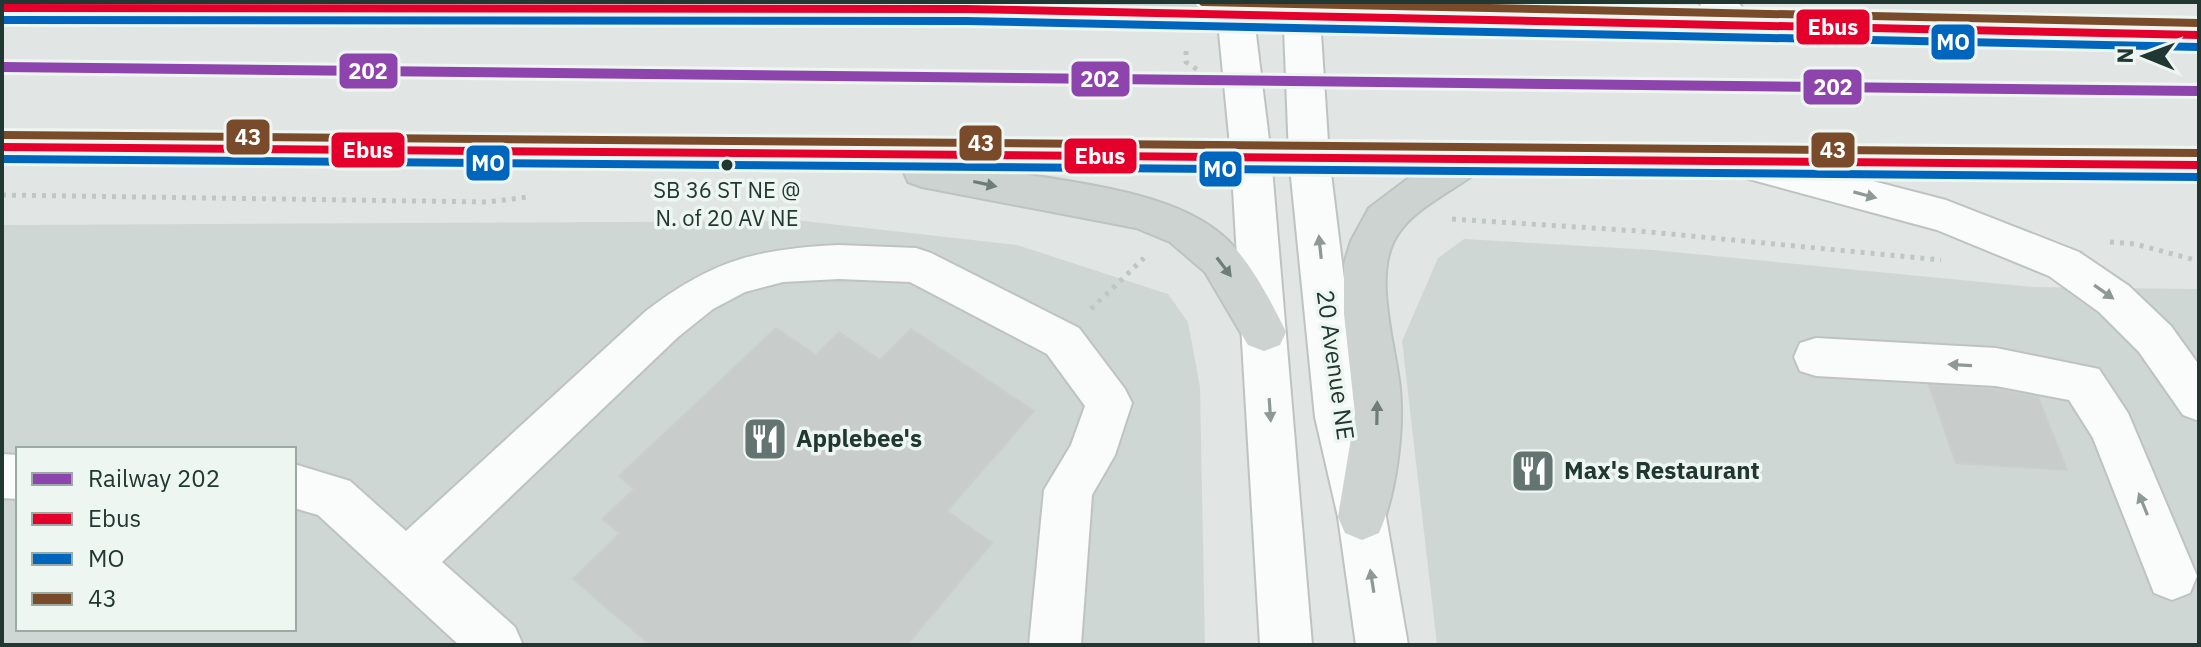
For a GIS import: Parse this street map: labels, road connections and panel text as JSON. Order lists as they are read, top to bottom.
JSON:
{
  "streets": {
    "street": ["20 Avenue NE"]
  },
  "places": {
    "other": ["SB 36 ST NE @ N. of 20 AV NE"],
    "restaurant": ["Applebee's", "Max's Restaurant"]
  },
  "lines": [
    "transit line 43",
    "transit line Ebus",
    "transit line MO",
    "rail line 202"
  ],
  "legend": [
    "Railway 202",
    "Ebus",
    "MO",
    "43"
  ],
  "north": "left"
}
